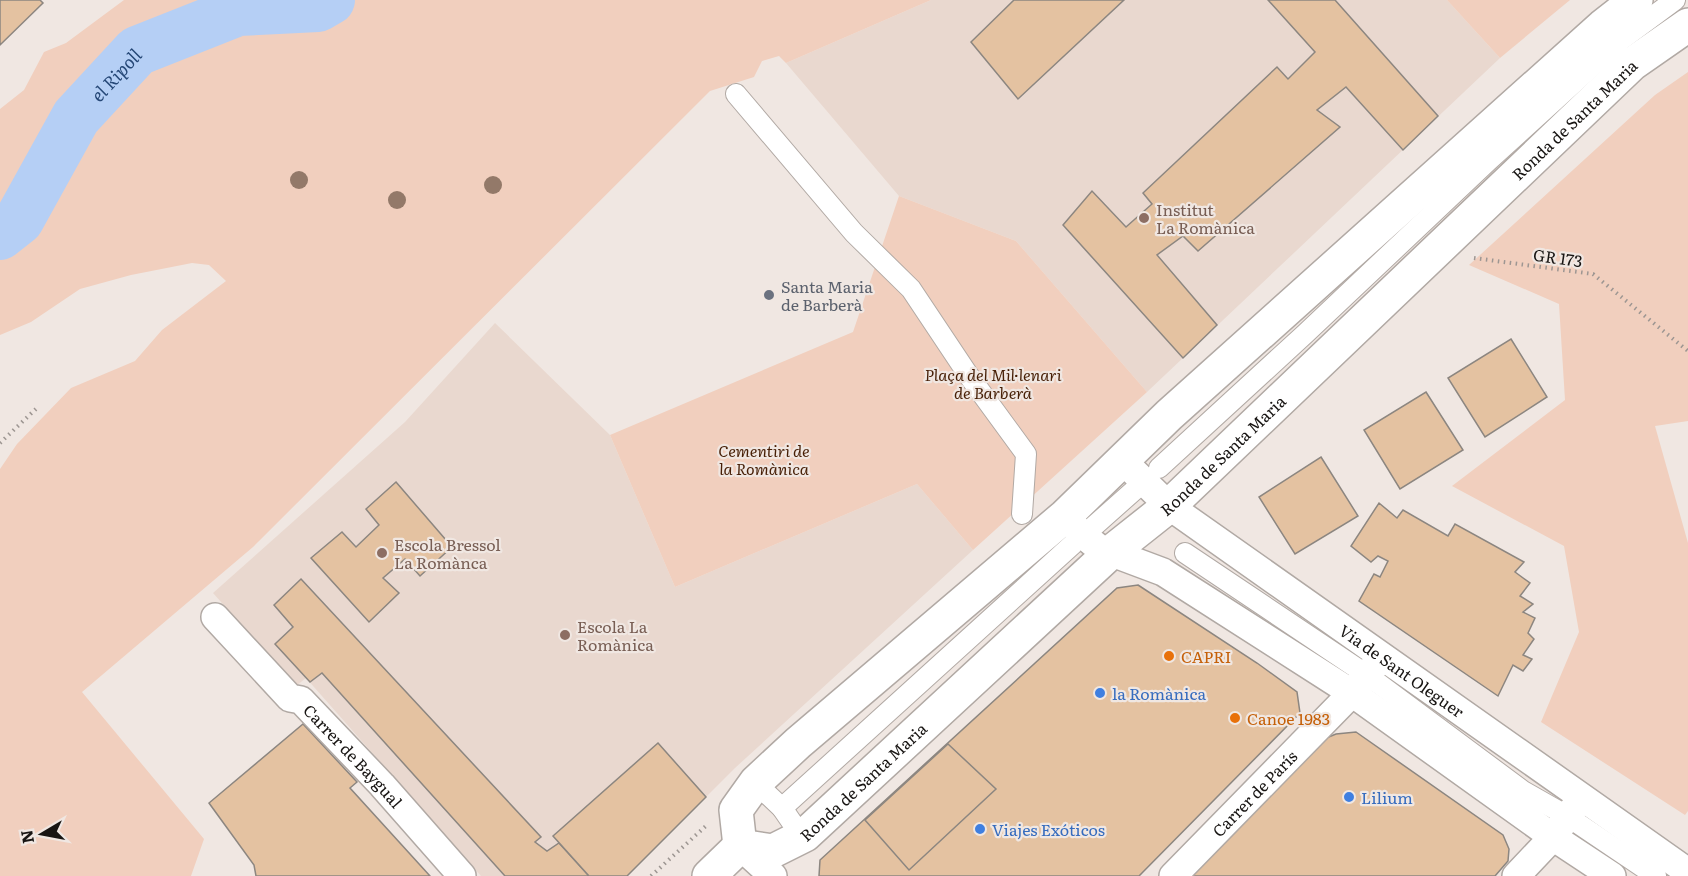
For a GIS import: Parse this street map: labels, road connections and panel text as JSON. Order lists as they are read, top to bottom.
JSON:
{
  "streets": {
    "street": [
      "Ronda de Santa Maria",
      "Via de Sant Oleguer",
      "Carrer de Baygual",
      "Carrer de París"
    ],
    "path": ["GR 173"]
  },
  "crossings": [
    ["Ronda de Santa Maria", "GR 173"],
    ["Ronda de Santa Maria", "Via de Sant Oleguer"],
    ["Via de Sant Oleguer", "Carrer de París"]
  ],
  "water": ["el Ripoll"],
  "parks": ["Plaça del Mil·lenari de Barberà", "Cementiri de la Romànica"],
  "places": [
    "Institut La Romànica",
    "Santa Maria de Barberà",
    "Escola Bressol La Romànca",
    "Escola La Romànica",
    "CAPRI",
    "la Romànica",
    "Canoe 1983",
    "Lilium",
    "Viajes Exóticos"
  ],
  "north": "left"
}
